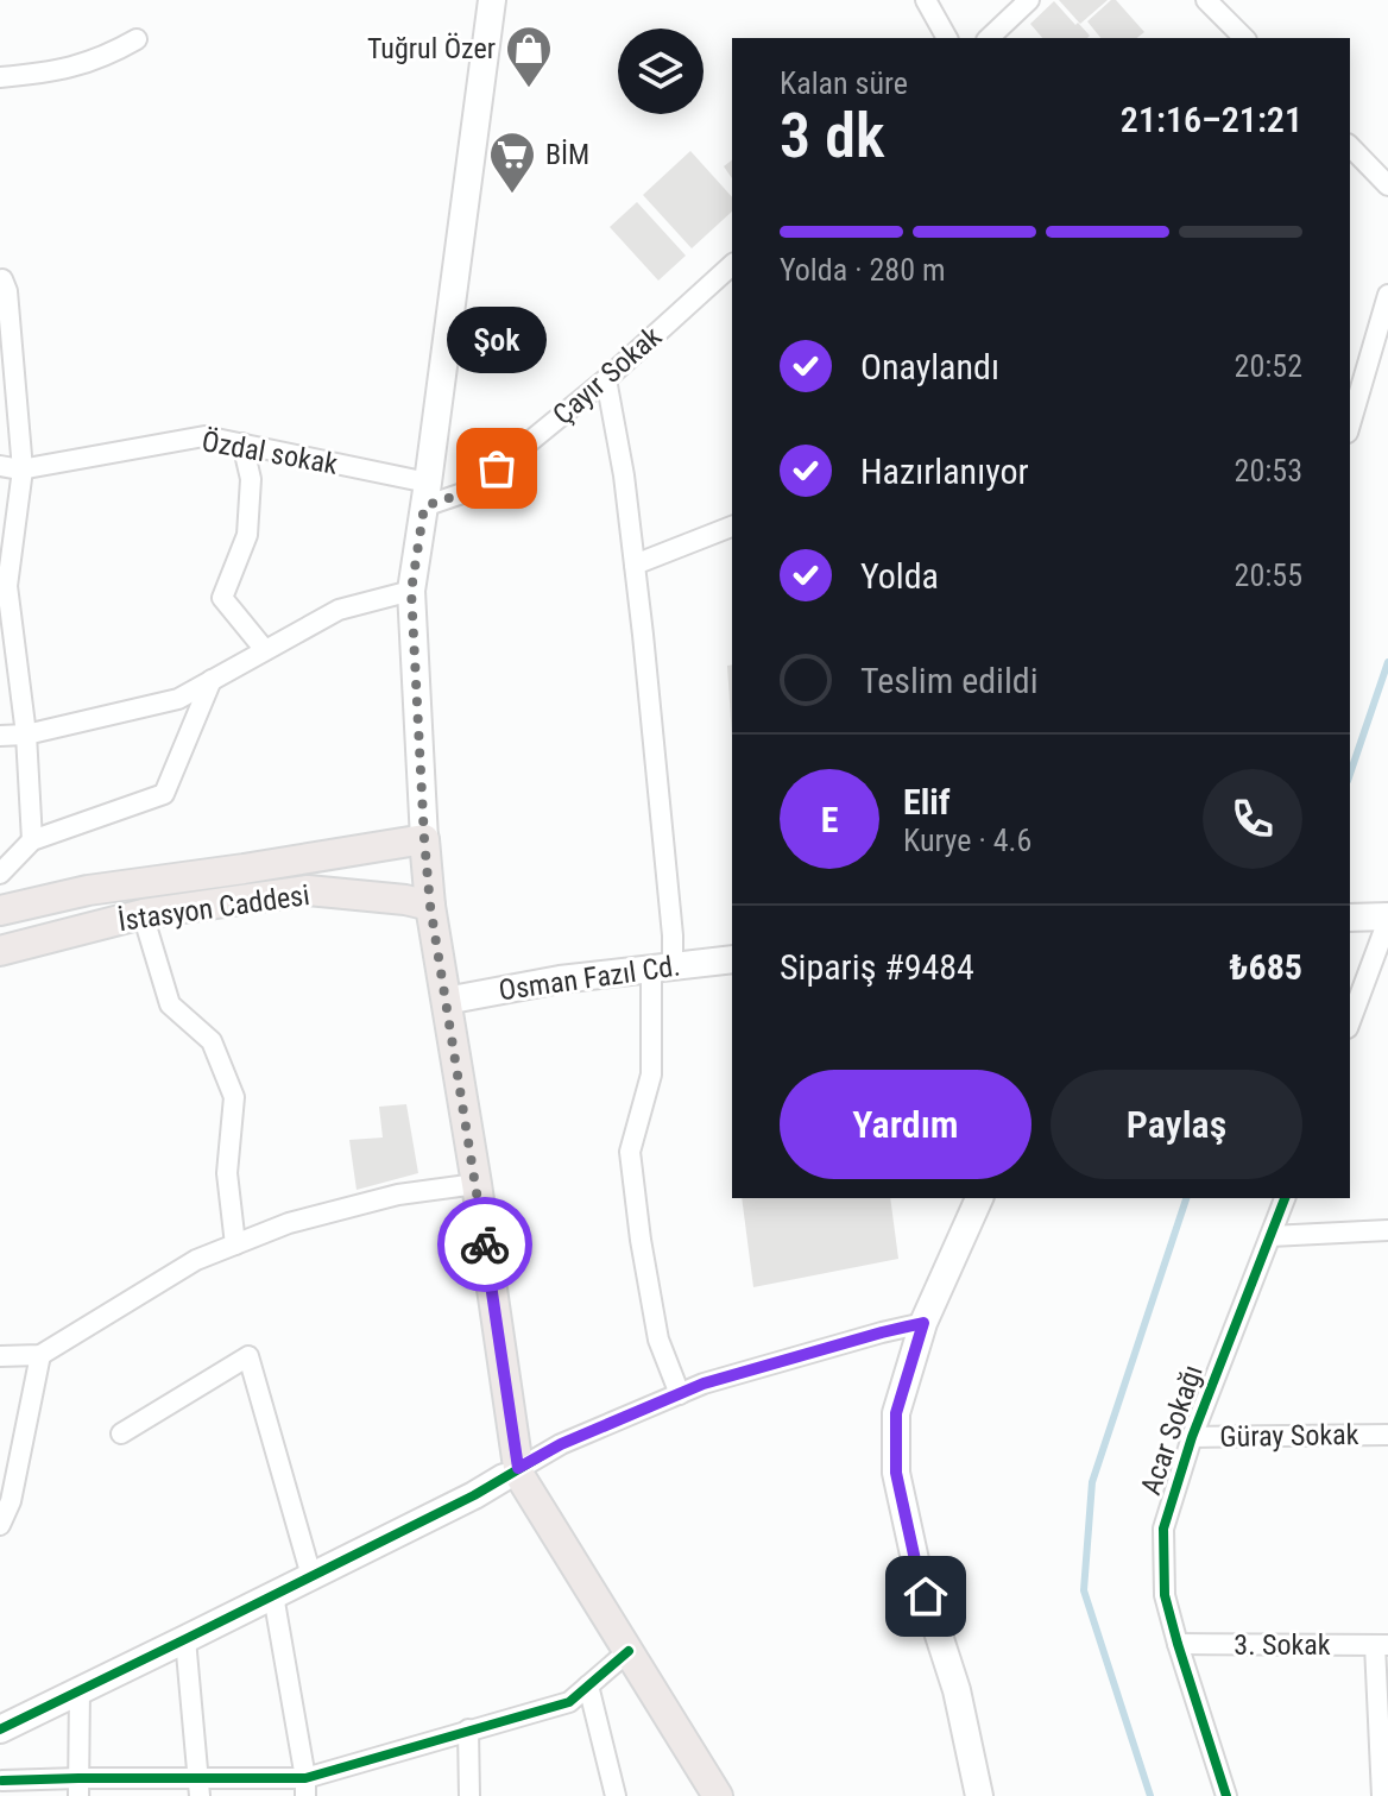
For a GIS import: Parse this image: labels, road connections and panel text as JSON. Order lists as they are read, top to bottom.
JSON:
{
  "streets": {
    "main road": ["İstasyon Caddesi"],
    "street": [
      "Çayır Sokak",
      "Özdal sokak",
      "Osman Fazıl Cd.",
      "Acar Sokağı",
      "Güray Sokak",
      "3. Sokak"
    ]
  },
  "crossings": [
    ["Çayır Sokak", "Özdal sokak"],
    ["Acar Sokağı", "Güray Sokak"],
    ["Acar Sokağı", "3. Sokak"]
  ],
  "places": {
    "shop": ["Tuğrul Özer"],
    "supermarket": ["BİM"],
    "other": ["Şok"]
  },
  "page": {
    "heading": ["3 dk", "Kalan süre", "21:16–21:21"],
    "panel": [
      "Elif",
      "Kurye · 4.6",
      "Sipariş #9484",
      "₺685"
    ],
    "bar": "Yolda · 280 m",
    "bubble": "Şok",
    "list": [
      ["Onaylandı", "20:52"],
      ["Hazırlanıyor", "20:53"],
      ["Yolda", "20:55"],
      "Teslim edildi"
    ],
    "round": "E",
    "buttons": ["Yardım", "Paylaş"]
  }
}
